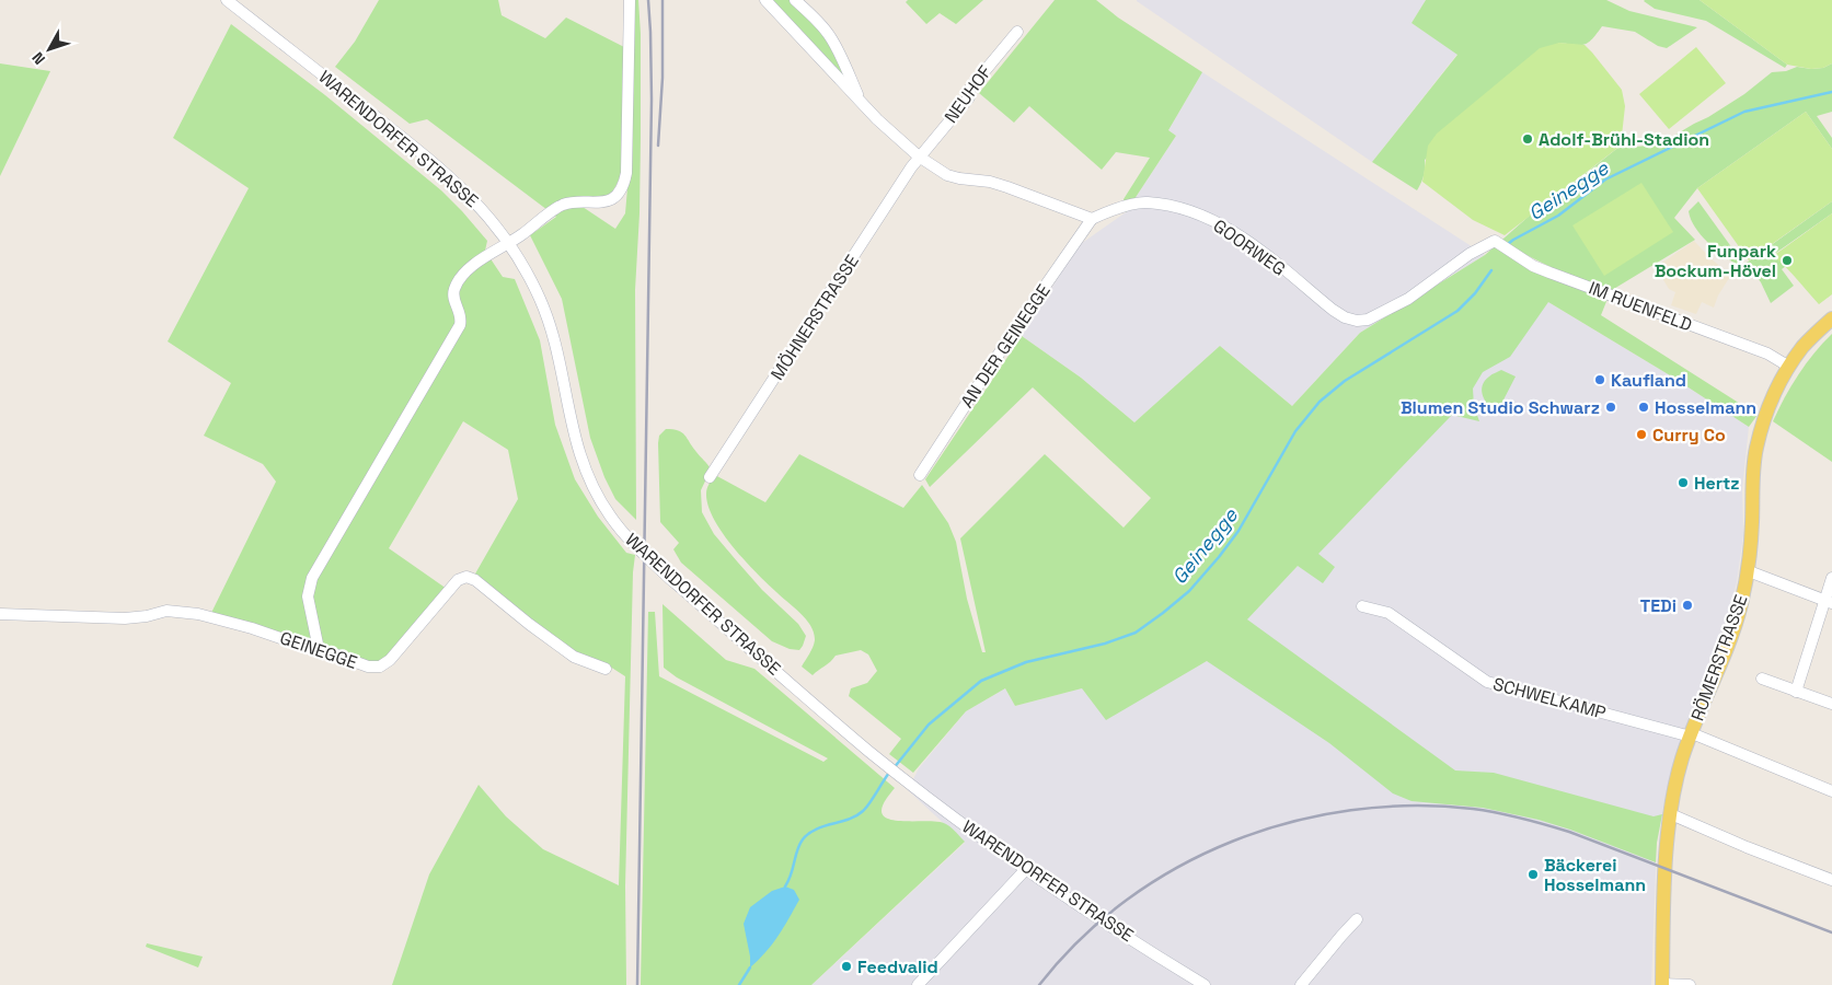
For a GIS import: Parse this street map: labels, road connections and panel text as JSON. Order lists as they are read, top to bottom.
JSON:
{
  "streets": {
    "main road": ["RÖMERSTRASSE"],
    "street": [
      "NEUHOF",
      "WARENDORFER STRASSE",
      "GOORWEG",
      "IM RUENFELD",
      "MÖHNERSTRASSE",
      "AN DER GEINEGGE",
      "GEINEGGE",
      "SCHWELKAMP"
    ]
  },
  "crossings": [
    ["NEUHOF", "MÖHNERSTRASSE"],
    ["GOORWEG", "IM RUENFELD"],
    ["GOORWEG", "AN DER GEINEGGE"],
    ["IM RUENFELD", "RÖMERSTRASSE"],
    ["RÖMERSTRASSE", "SCHWELKAMP"]
  ],
  "water": ["Geinegge"],
  "places": [
    "Adolf-Brühl-Stadion",
    "Funpark Bockum-Hövel",
    "Kaufland",
    "Blumen Studio Schwarz",
    "Hosselmann",
    "Curry Co",
    "Hertz",
    "TEDi",
    "Bäckerei Hosselmann",
    "Feedvalid"
  ],
  "north": "bottom left"
}
